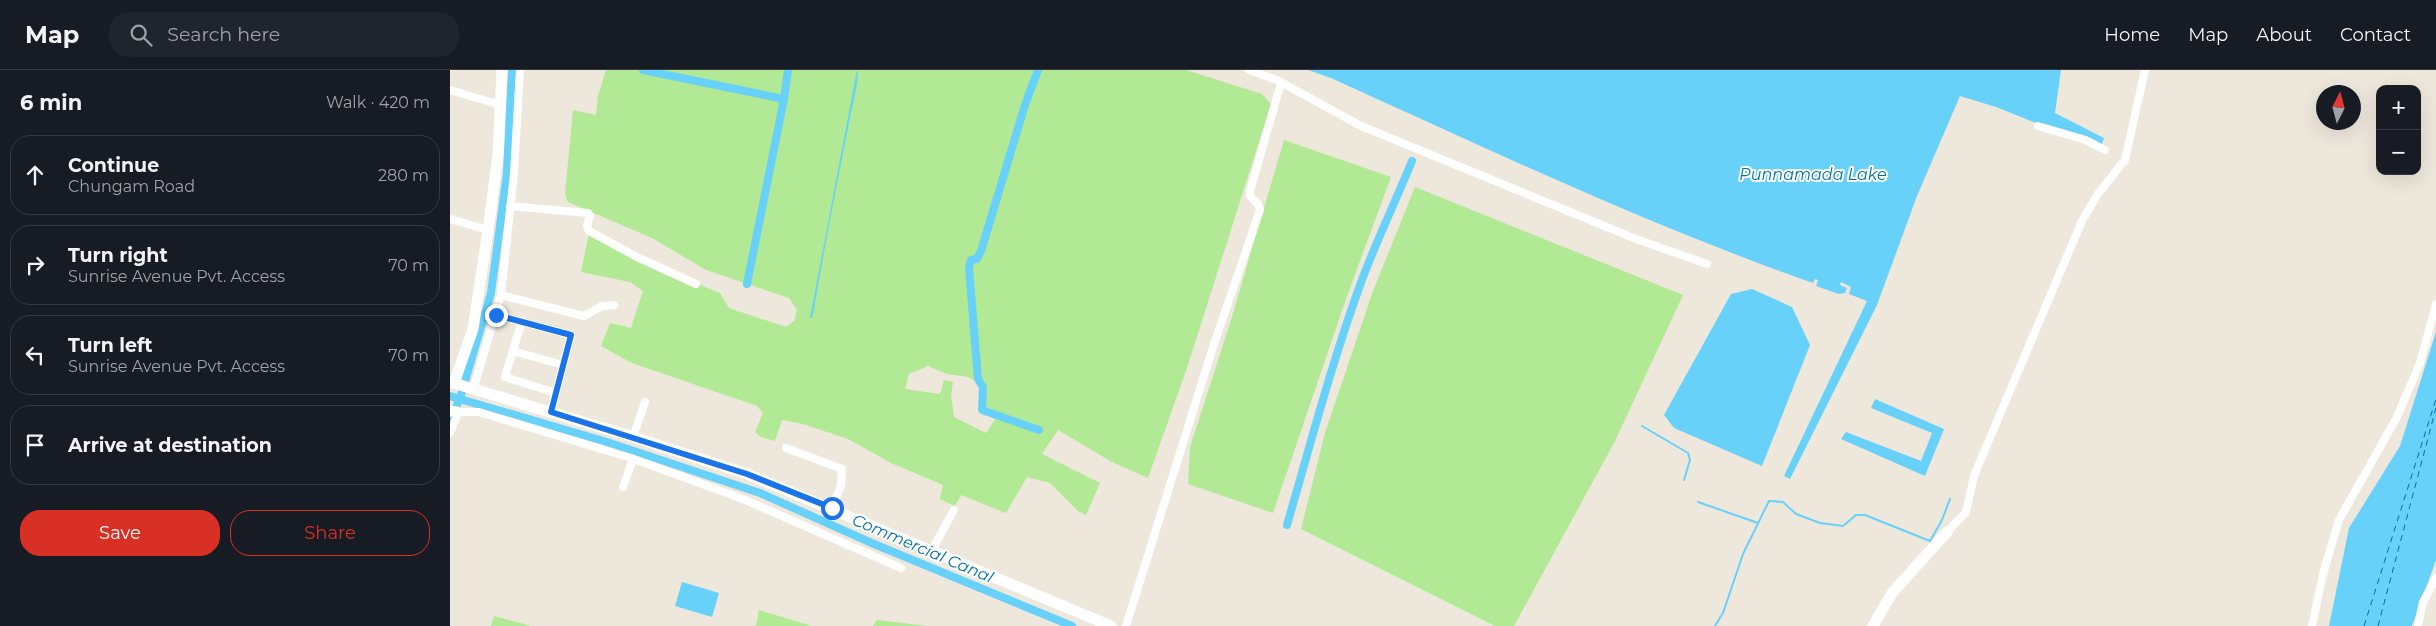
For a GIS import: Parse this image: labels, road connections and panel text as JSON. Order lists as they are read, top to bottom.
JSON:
{
  "water": ["Punnamada Lake", "Commercial Canal"],
  "north": "top",
  "page": {
    "header": "Map",
    "search": "Search here",
    "nav": [
      "Home",
      "Map",
      "About",
      "Contact"
    ],
    "heading": ["6 min", "Walk · 420 m"],
    "map_buttons": ["+", "−"],
    "list": [
      ["Continue", "Chungam Road", "280 m"],
      ["Turn right", "Sunrise Avenue Pvt. Access", "70 m"],
      ["Turn left", "Sunrise Avenue Pvt. Access", "70 m"],
      "Arrive at destination"
    ],
    "buttons": ["Save", "Share"]
  }
}
